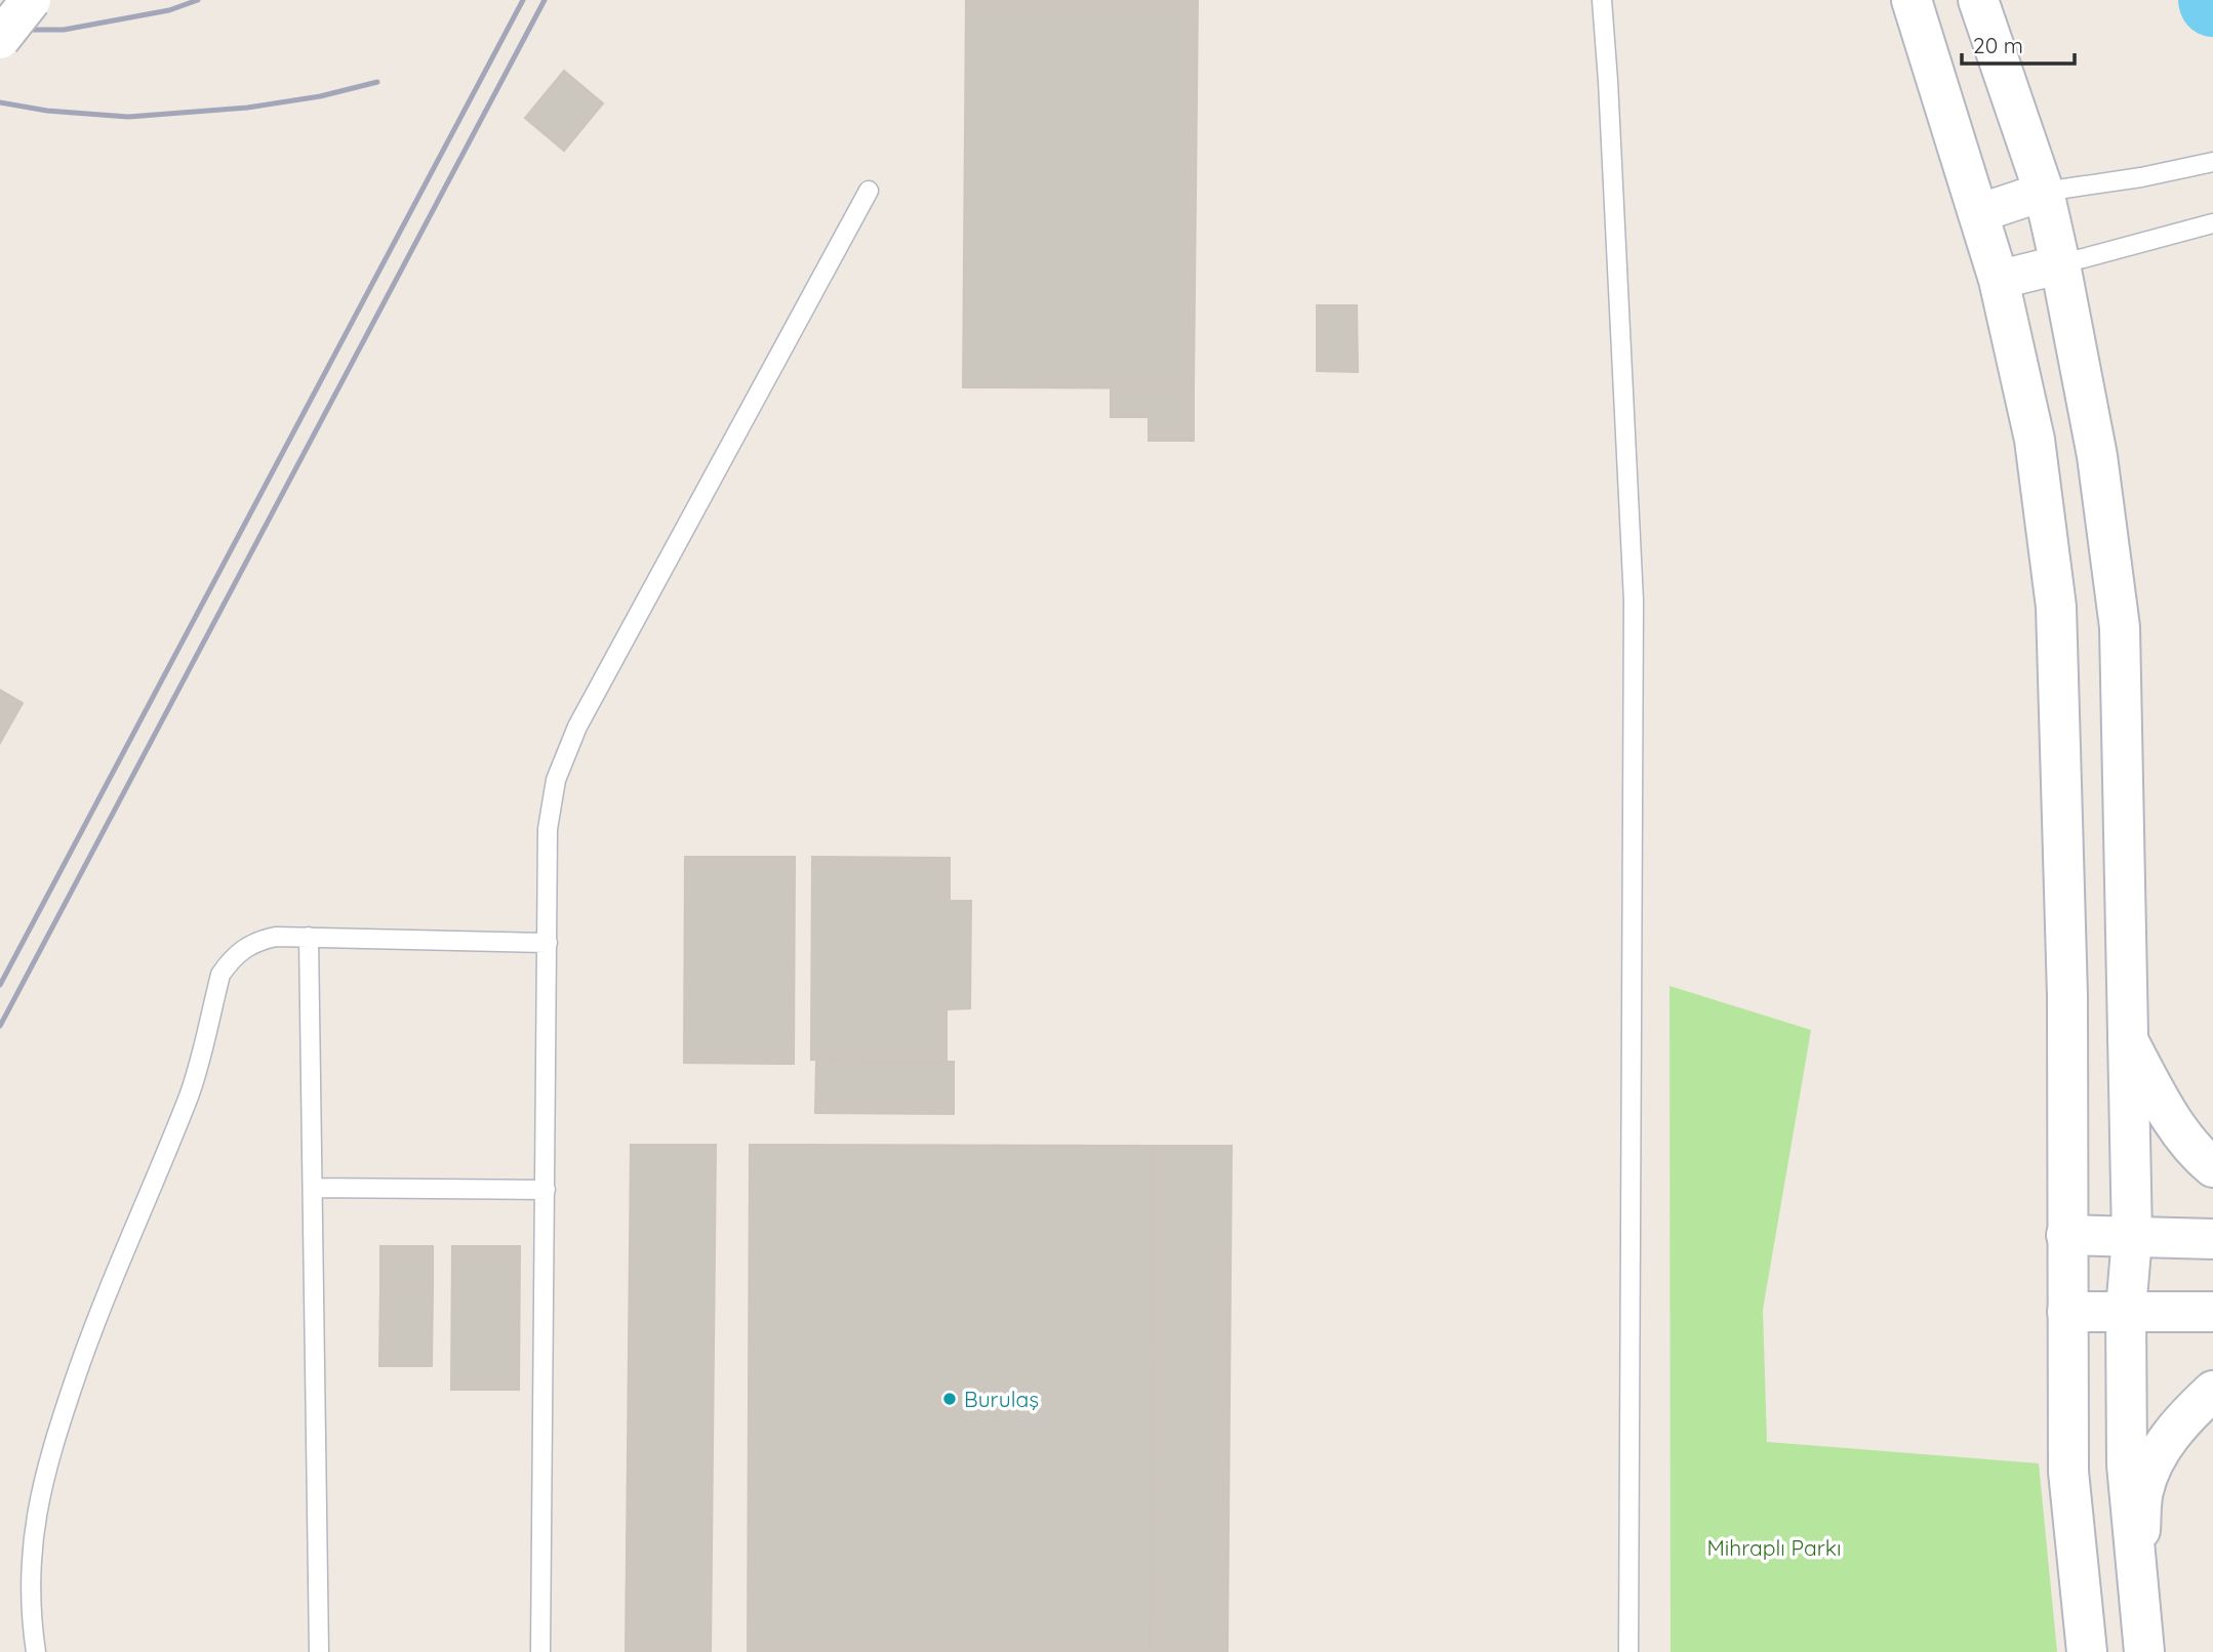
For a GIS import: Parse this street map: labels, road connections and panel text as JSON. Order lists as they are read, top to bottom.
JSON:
{
  "parks": ["Mihraplı Parkı"],
  "places": ["Burulaş"],
  "scale_bar": "20 m"
}
